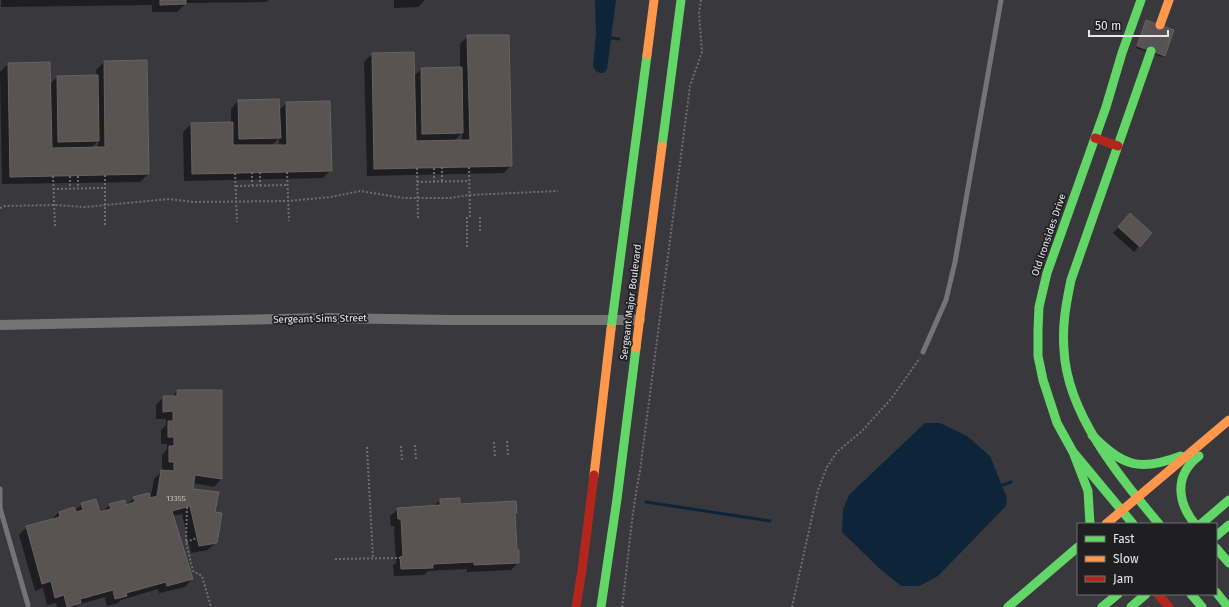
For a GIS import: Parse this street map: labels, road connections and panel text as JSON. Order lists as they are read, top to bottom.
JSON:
{
  "streets": {
    "main road": ["Old Ironsides Drive", "Sergeant Major Boulevard"],
    "street": ["Sergeant Sims Street"]
  },
  "crossings": [
    ["Sergeant Major Boulevard", "Sergeant Sims Street"]
  ],
  "house_numbers": ["13355"],
  "legend": ["Fast", "Slow", "Jam"],
  "scale_bar": "50 m"
}
